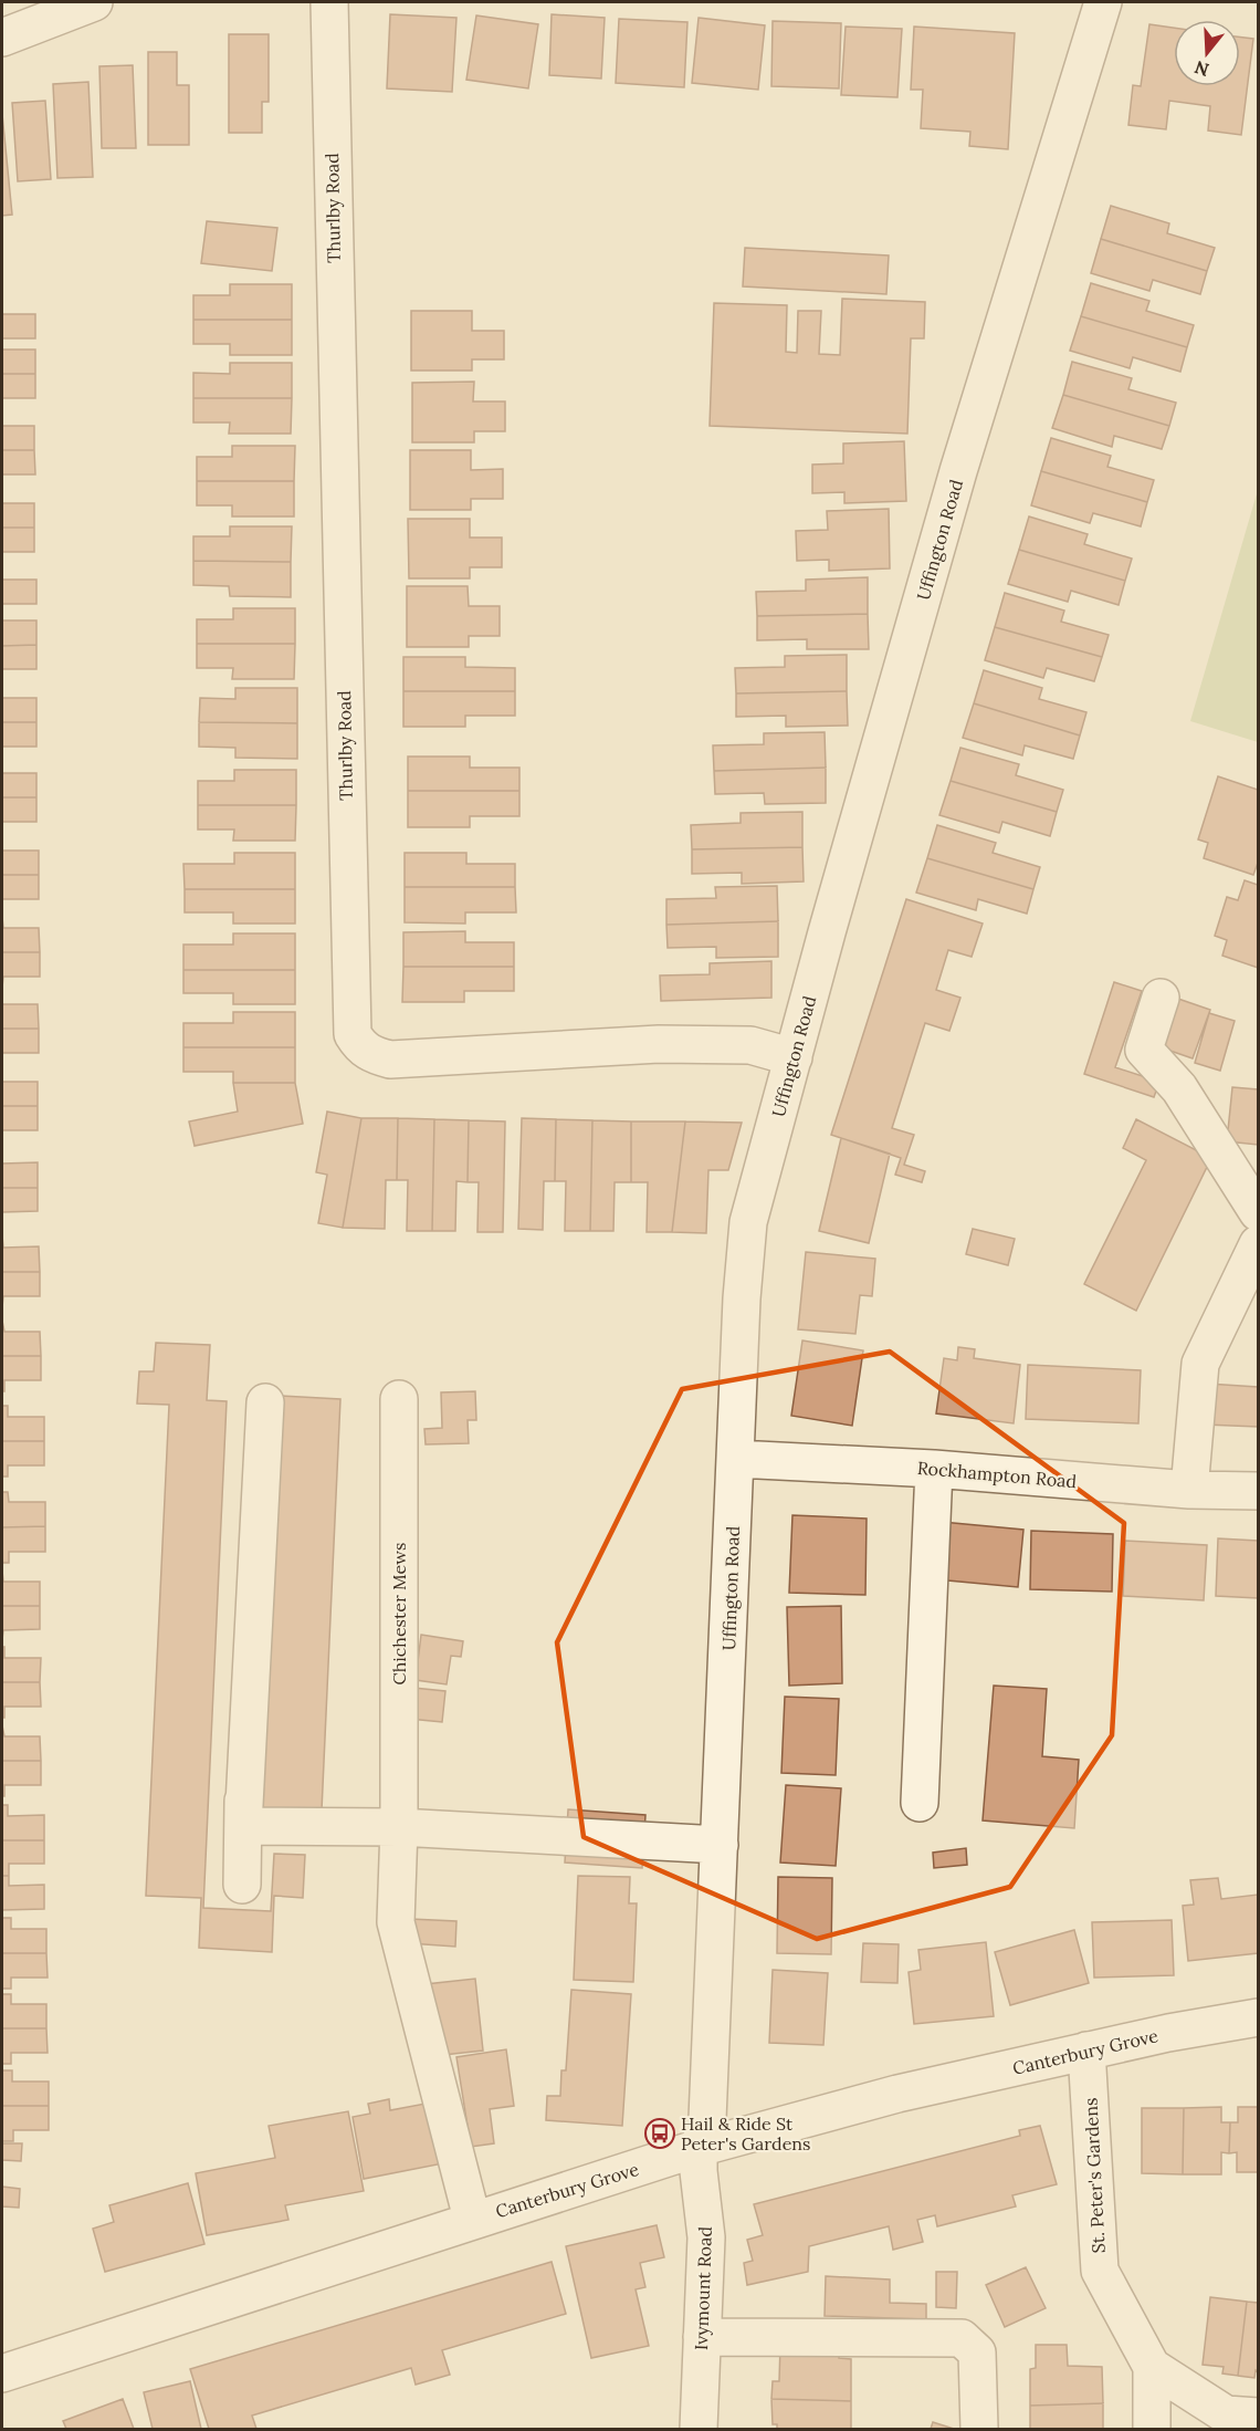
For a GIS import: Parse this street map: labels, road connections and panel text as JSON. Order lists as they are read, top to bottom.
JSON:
{
  "streets": {
    "street": [
      "Thurlby Road",
      "Uffington Road",
      "Rockhampton Road",
      "Chichester Mews",
      "Canterbury Grove",
      "St. Peter's Gardens",
      "Ivymount Road"
    ]
  },
  "crossings": [
    ["Thurlby Road", "Uffington Road"],
    ["Uffington Road", "Rockhampton Road"],
    ["Uffington Road", "Canterbury Grove"],
    ["Uffington Road", "Ivymount Road"],
    ["Chichester Mews", "Canterbury Grove"],
    ["Canterbury Grove", "St. Peter's Gardens"],
    ["Canterbury Grove", "Ivymount Road"]
  ],
  "places": {
    "bus stop": ["Hail & Ride St Peter's Gardens"]
  },
  "north": "bottom"
}
